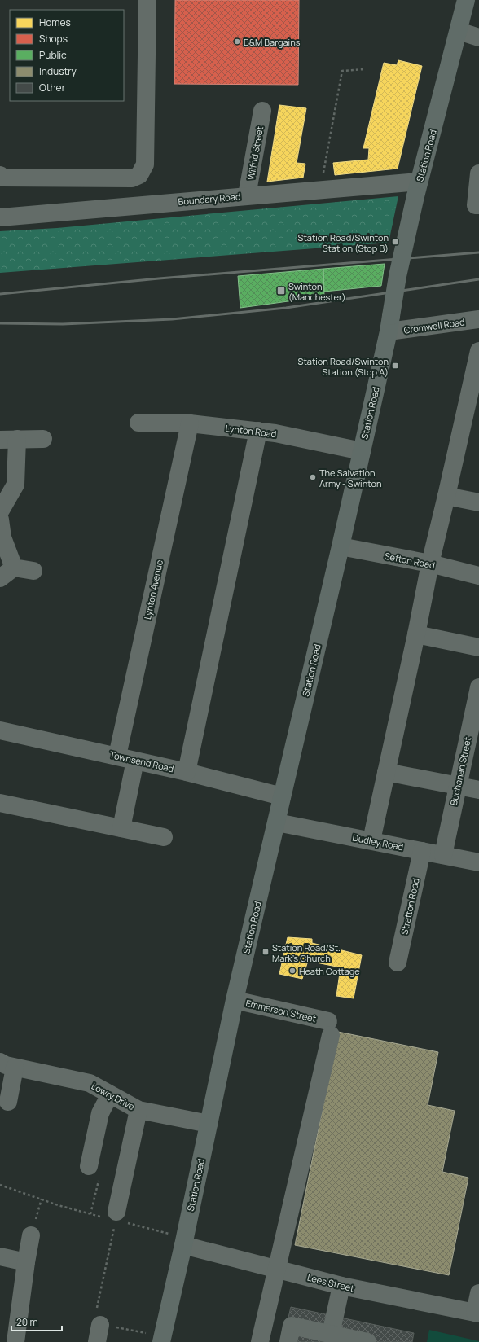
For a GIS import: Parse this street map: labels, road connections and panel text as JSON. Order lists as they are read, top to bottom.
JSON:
{
  "streets": {
    "main road": ["Station Road"],
    "street": [
      "Wilfrid Street",
      "Boundary Road",
      "Cromwell Road",
      "Lynton Road",
      "Sefton Road",
      "Lynton Avenue",
      "Townsend Road",
      "Buchanan Street",
      "Dudley Road",
      "Stratton Road",
      "Emmerson Street",
      "Lowry Drive",
      "Lees Street"
    ]
  },
  "crossings": [
    ["Wilfrid Street", "Boundary Road"],
    ["Station Road", "Boundary Road"],
    ["Station Road", "Cromwell Road"],
    ["Station Road", "Lynton Road"],
    ["Station Road", "Sefton Road"],
    ["Station Road", "Townsend Road"],
    ["Station Road", "Dudley Road"],
    ["Station Road", "Emmerson Street"],
    ["Station Road", "Lowry Drive"],
    ["Station Road", "Lees Street"],
    ["Lynton Road", "Lynton Avenue"],
    ["Lynton Avenue", "Townsend Road"],
    ["Buchanan Street", "Dudley Road"],
    ["Dudley Road", "Stratton Road"],
    ["Emmerson Street", "Lees Street"]
  ],
  "places": {
    "other": ["B&M Bargains", "The Salvation Army - Swinton", "Heath Cottage"],
    "transit": [
      "Station Road/Swinton Station (Stop B)",
      "Swinton (Manchester)",
      "Station Road/Swinton Station (Stop A)",
      "Station Road/St. Mark's Church"
    ]
  },
  "legend": [
    "Homes",
    "Shops",
    "Public",
    "Industry",
    "Other"
  ],
  "scale_bar": "20 m"
}
